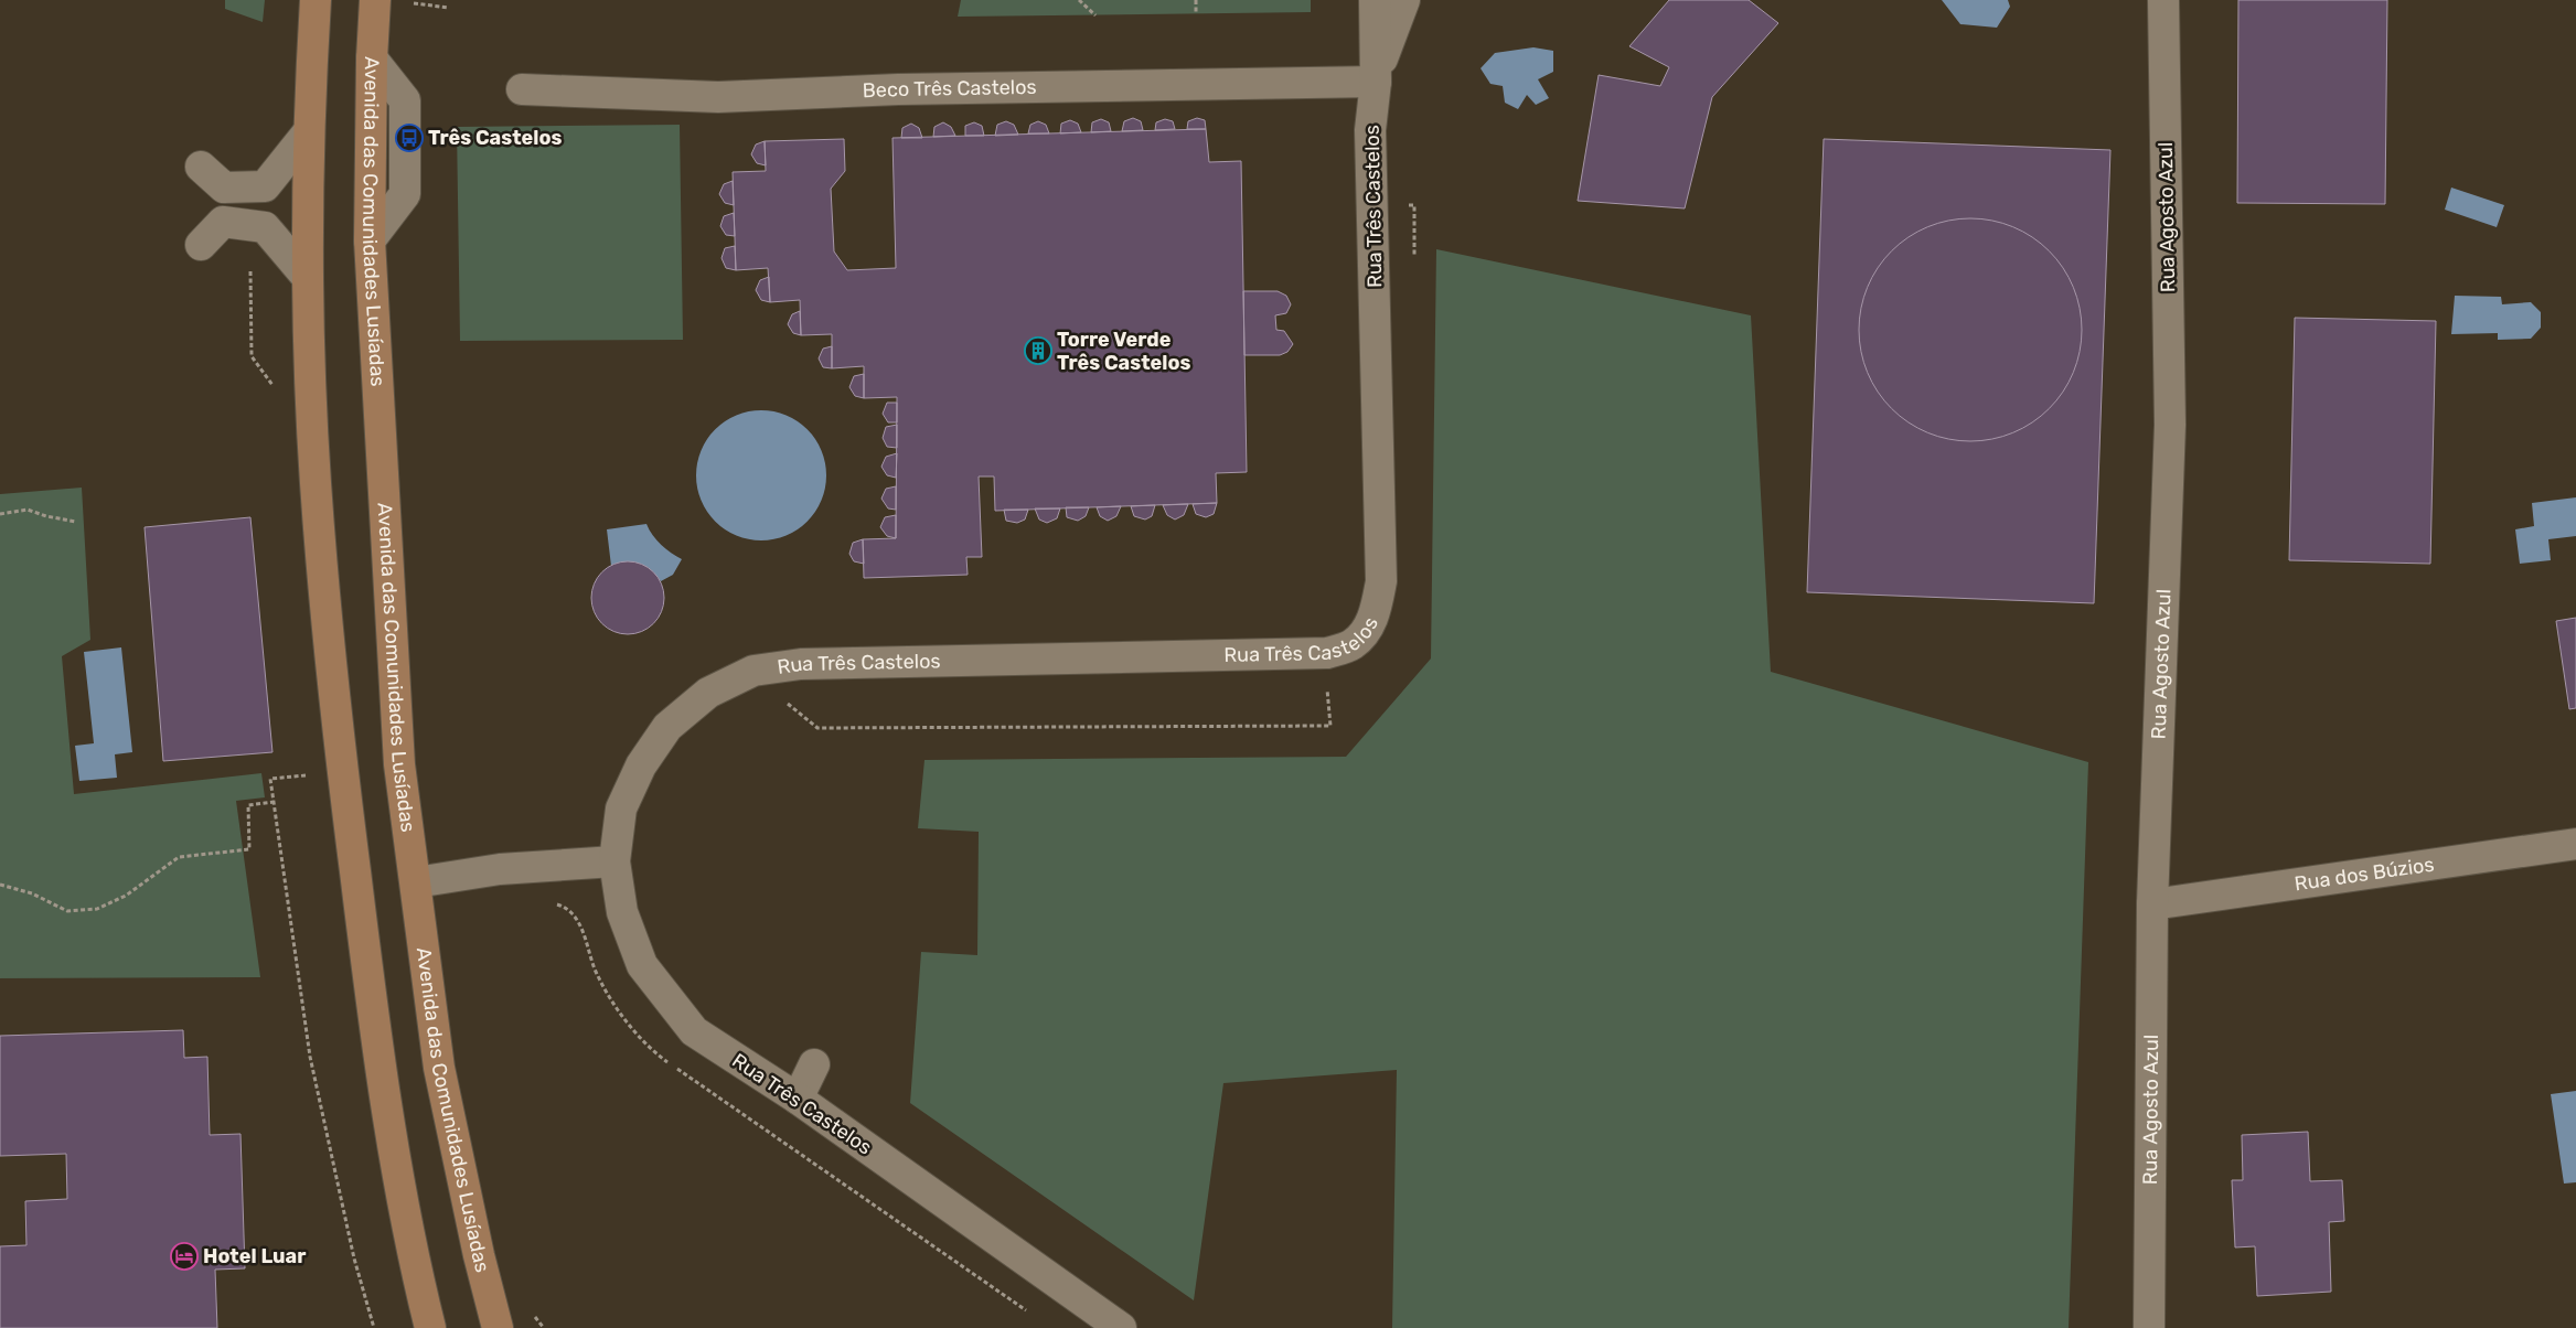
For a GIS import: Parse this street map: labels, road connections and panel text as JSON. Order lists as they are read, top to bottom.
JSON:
{
  "streets": {
    "main road": ["Avenida das Comunidades Lusíadas"],
    "street": [
      "Beco Três Castelos",
      "Rua Três Castelos",
      "Rua Agosto Azul",
      "Rua dos Búzios"
    ]
  },
  "crossings": [
    ["Beco Três Castelos", "Rua Três Castelos"],
    ["Rua Agosto Azul", "Rua dos Búzios"]
  ],
  "places": {
    "bus stop": ["Três Castelos"],
    "building": ["Torre Verde Três Castelos"],
    "hotel": ["Hotel Luar"]
  }
}
